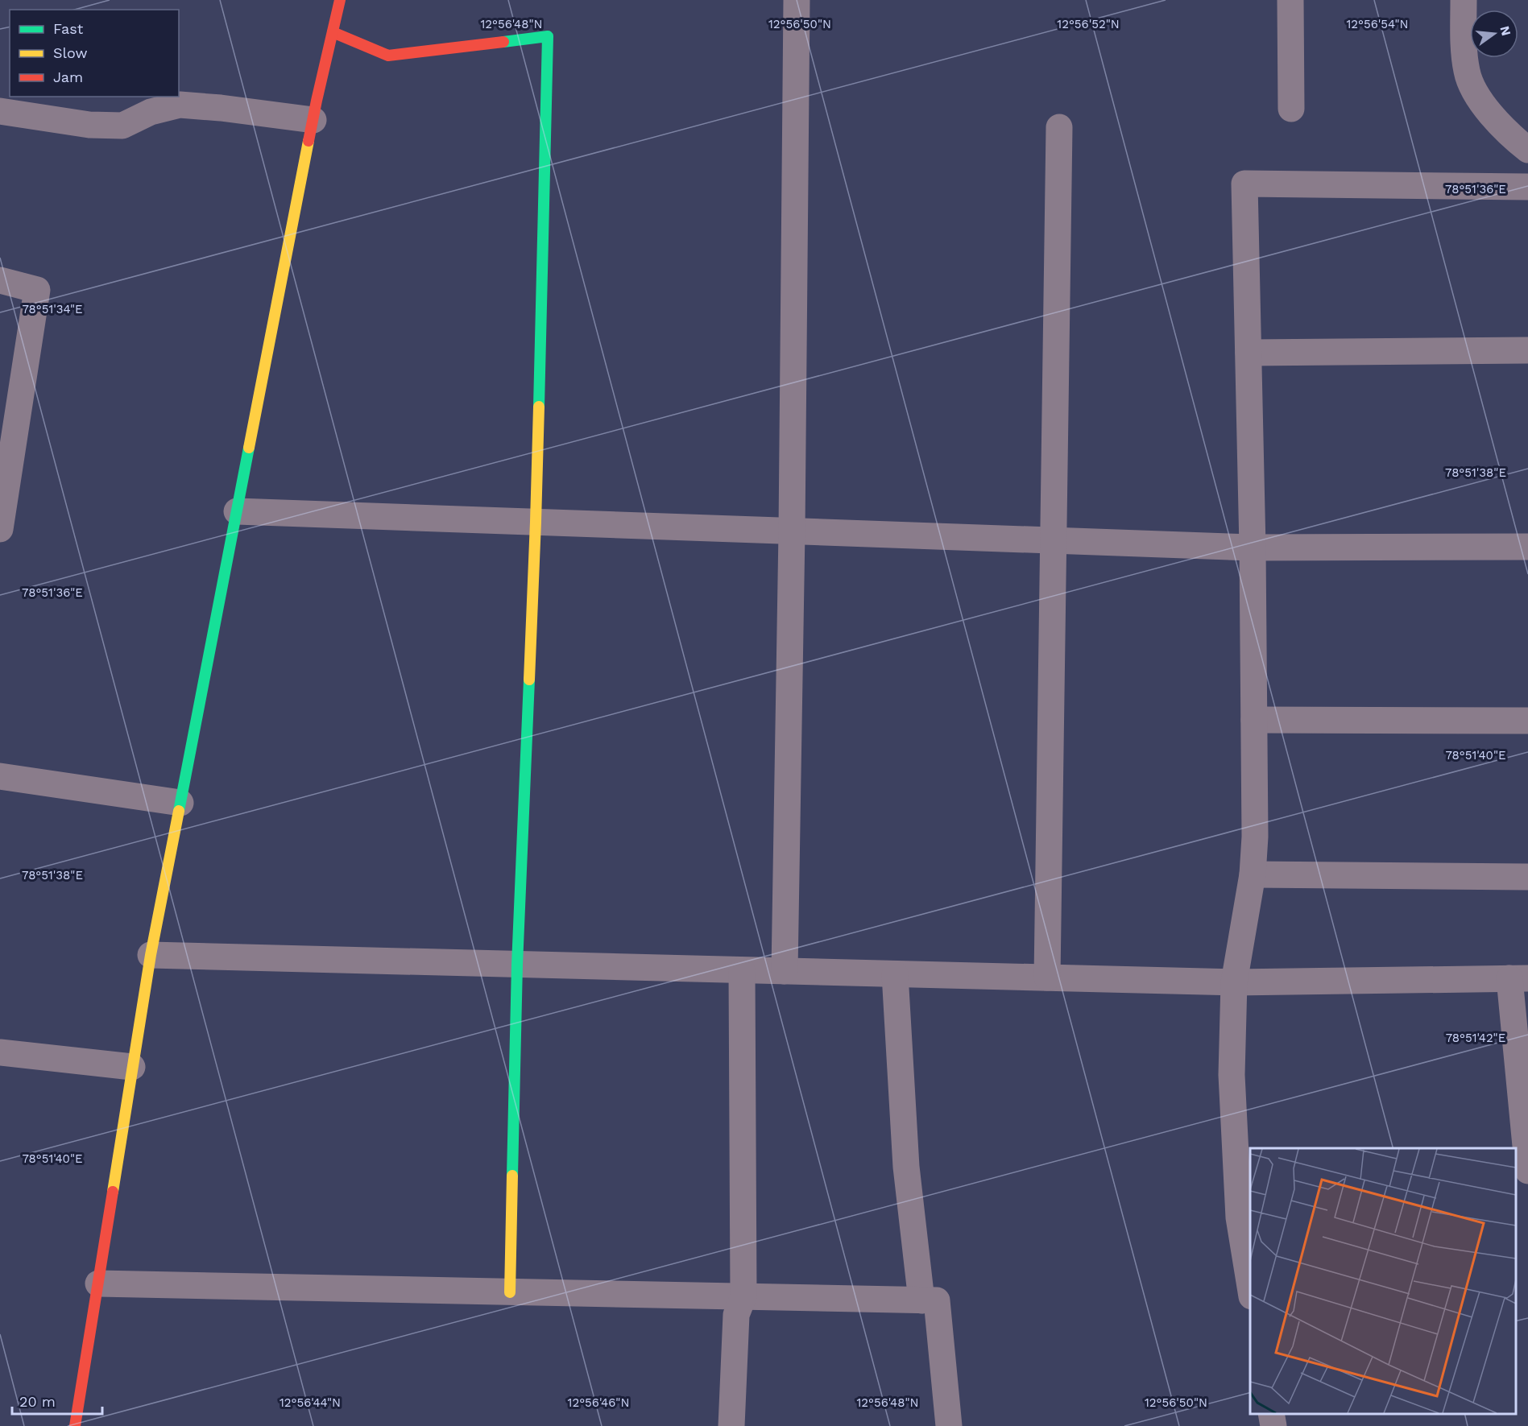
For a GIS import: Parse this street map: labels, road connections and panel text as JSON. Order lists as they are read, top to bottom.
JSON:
{
  "legend": ["Fast", "Slow", "Jam"],
  "scale_bar": "20 m",
  "north": "right",
  "coordinates": [
    "12°56'52\"N",
    "12°56'54\"N",
    "12°56'48\"N",
    "12°56'50\"N",
    "78°51'36\"E",
    "78°51'34\"E",
    "78°51'38\"E",
    "78°51'40\"E",
    "78°51'42\"E",
    "12°56'44\"N",
    "12°56'46\"N"
  ]
}
